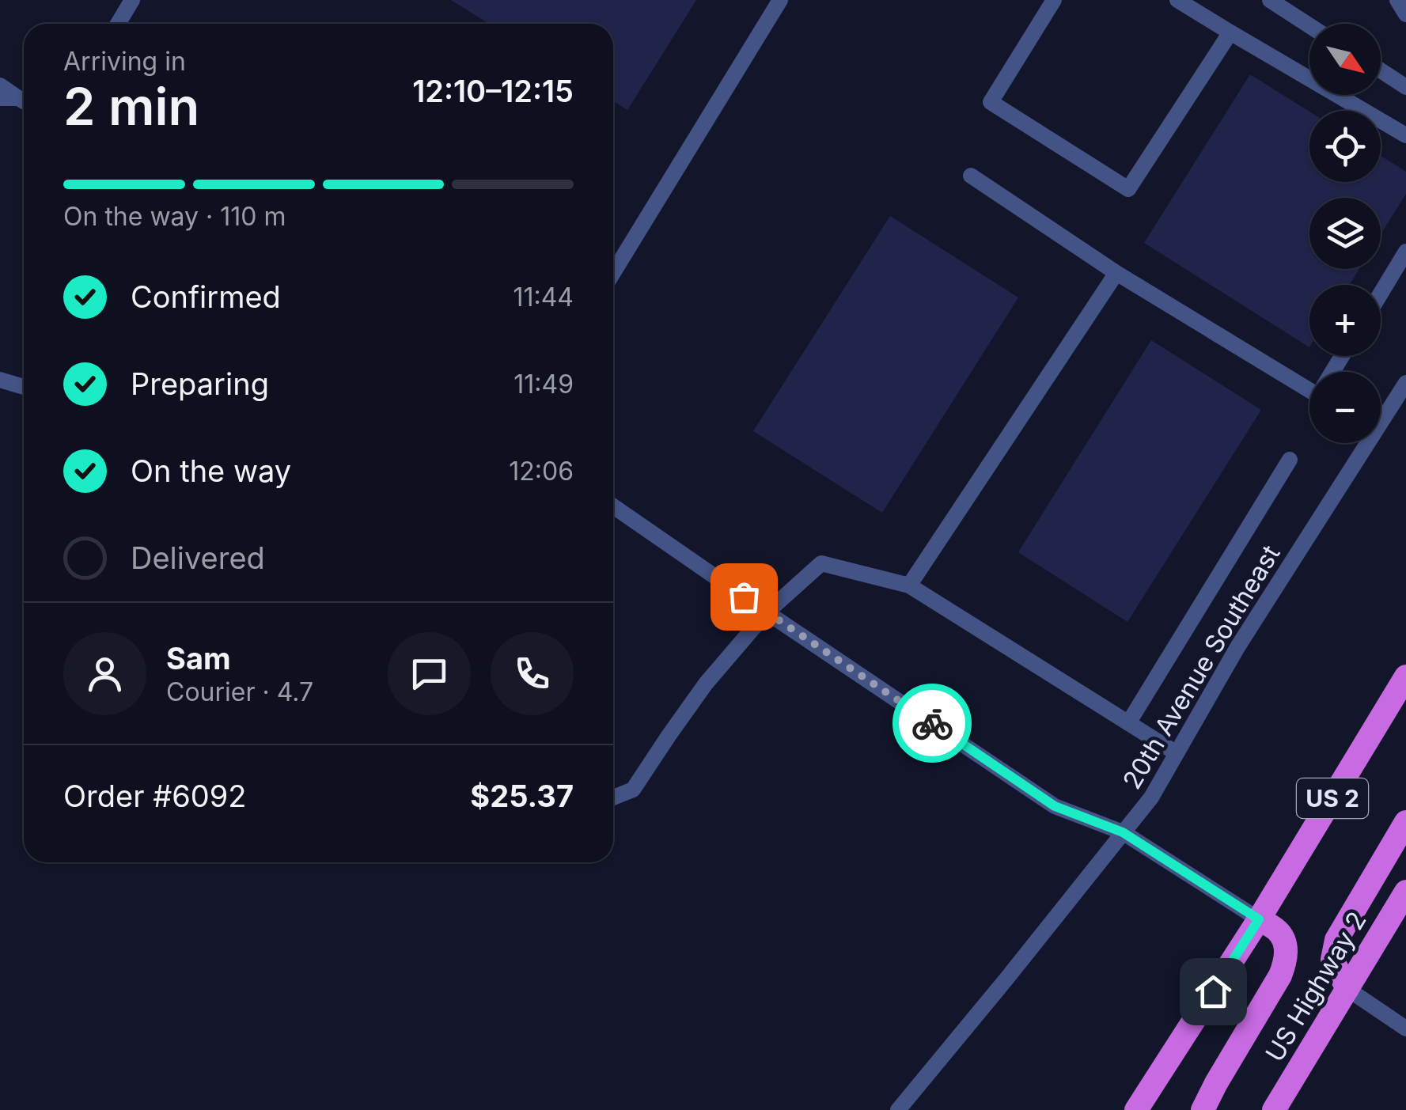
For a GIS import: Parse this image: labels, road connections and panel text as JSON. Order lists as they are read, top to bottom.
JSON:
{
  "streets": {
    "highway": ["US 2", "US Highway 2"],
    "street": ["20th Avenue Southeast"]
  },
  "north": "bottom right",
  "page": {
    "map_buttons": ["+", "−"],
    "heading": ["2 min", "Arriving in", "12:10–12:15"],
    "panel": [
      "Sam",
      "Courier · 4.7",
      "Order #6092",
      "$25.37"
    ],
    "bar": "On the way · 110 m",
    "list": [
      ["Confirmed", "11:44"],
      ["Preparing", "11:49"],
      ["On the way", "12:06"],
      "Delivered"
    ]
  }
}
